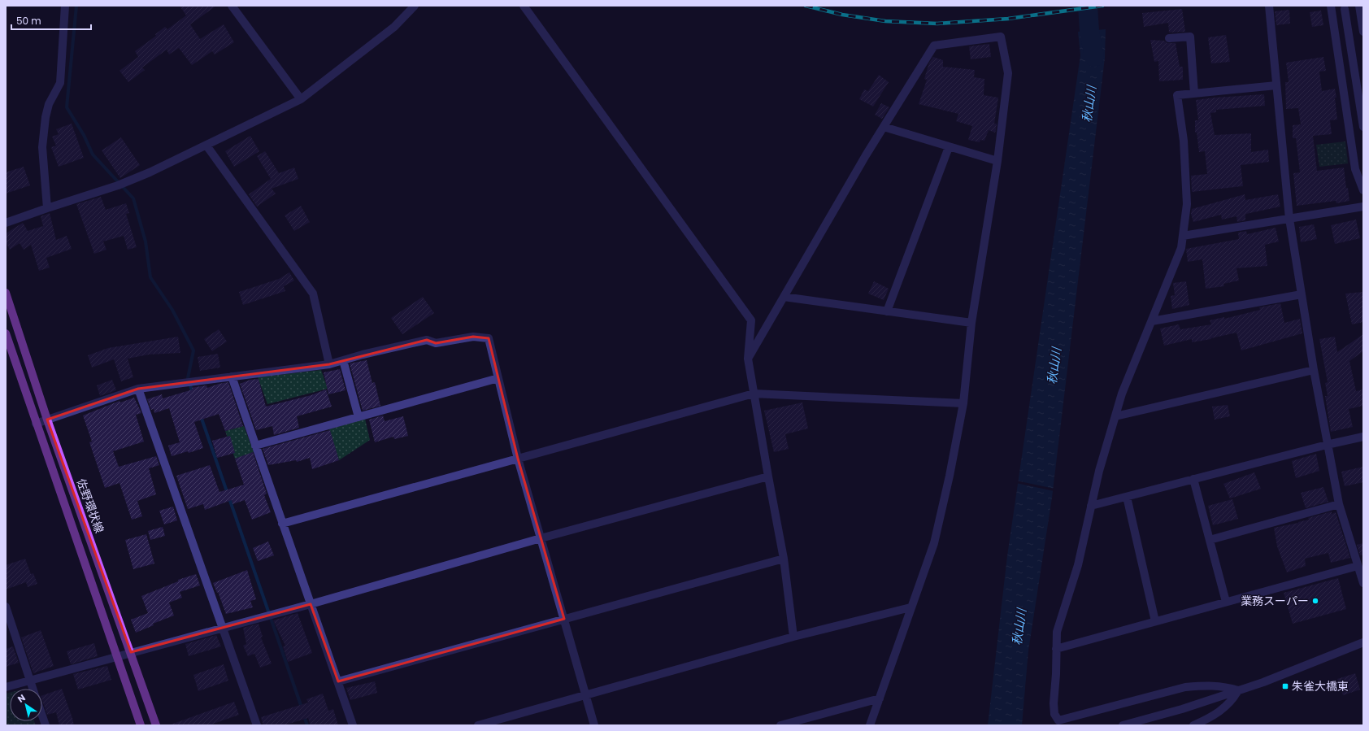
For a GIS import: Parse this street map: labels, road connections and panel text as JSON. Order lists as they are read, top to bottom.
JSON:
{
  "streets": {
    "main road": ["佐野環状線"]
  },
  "water": ["秋山川"],
  "places": {
    "other": ["業務スーパー"],
    "transit": ["朱雀大橋東"]
  },
  "scale_bar": "50 m",
  "north": "top left"
}
